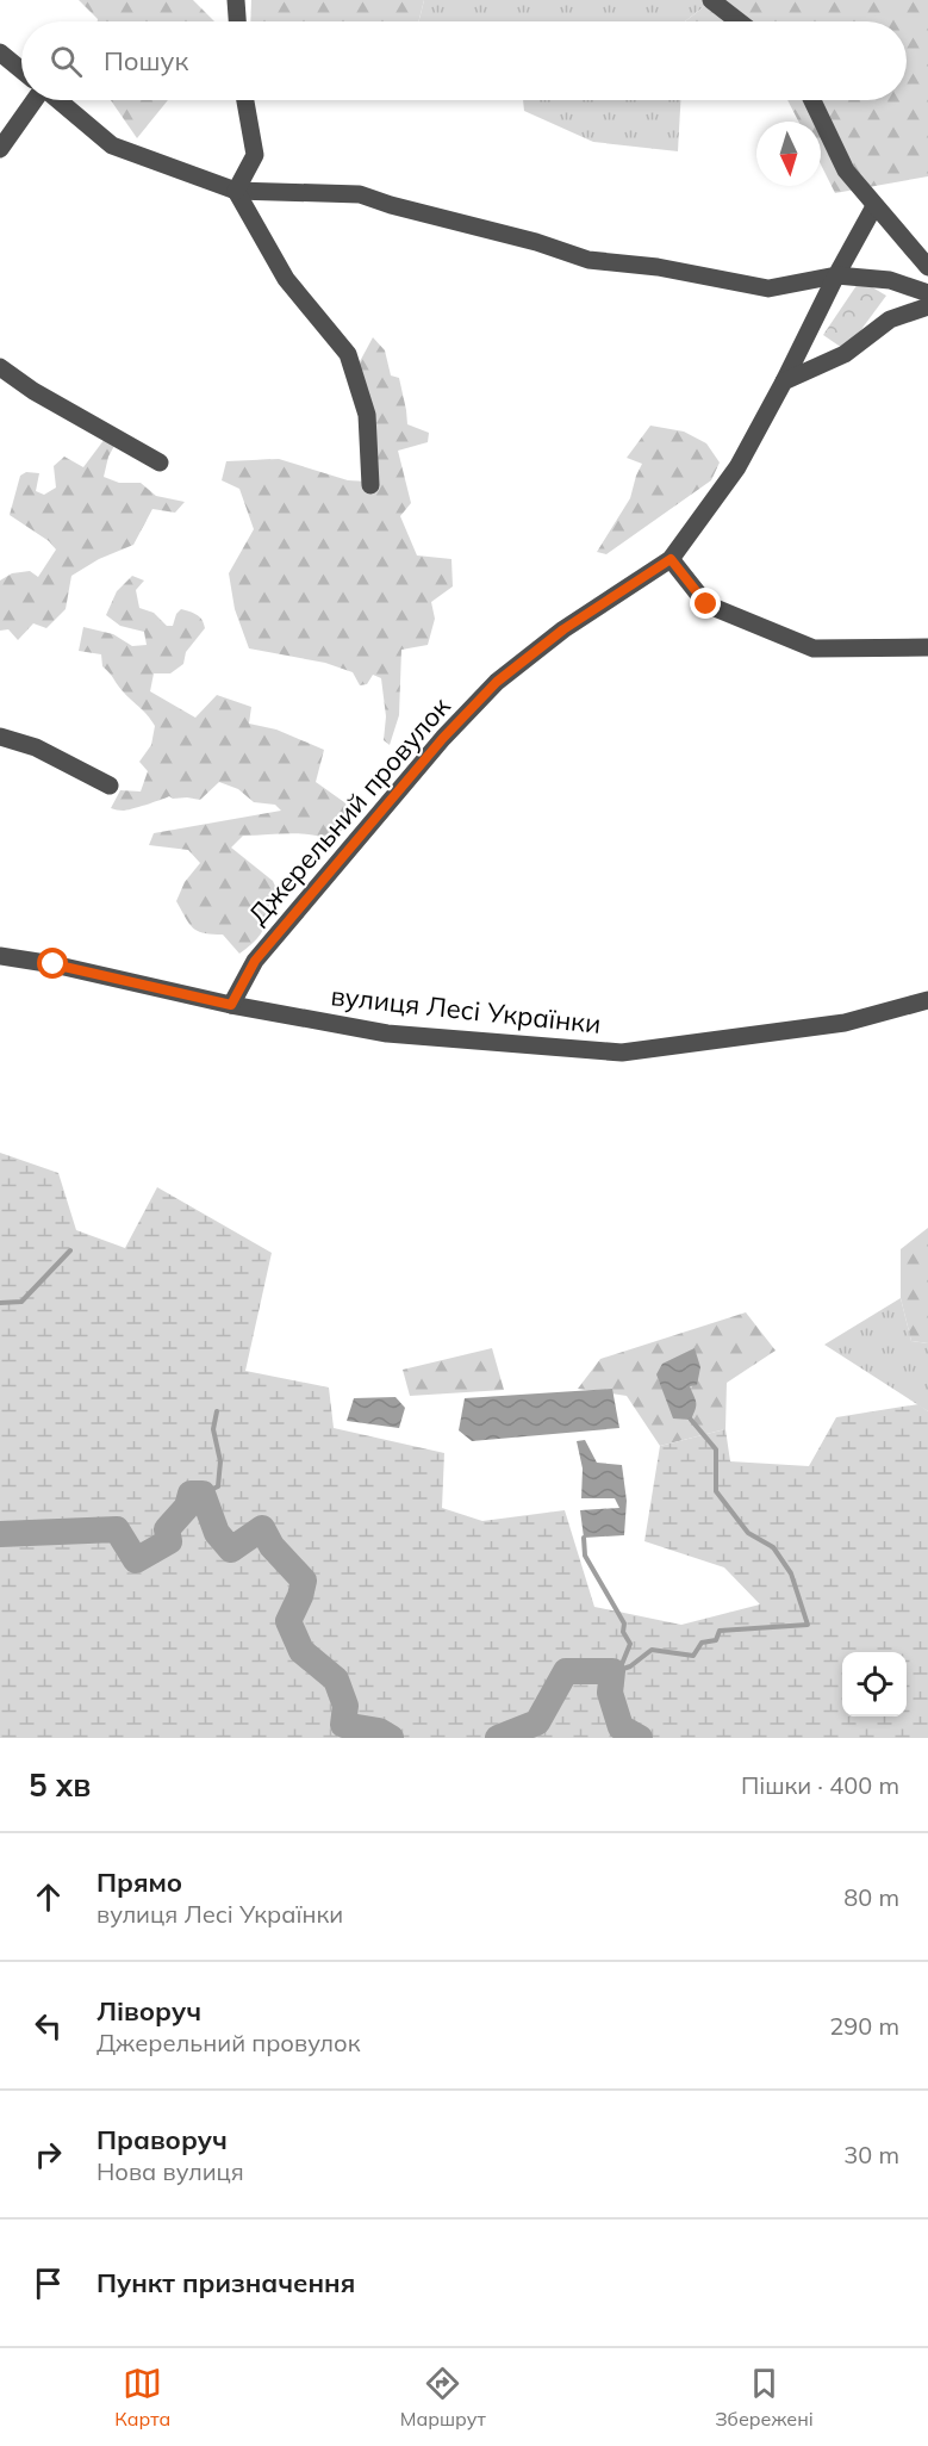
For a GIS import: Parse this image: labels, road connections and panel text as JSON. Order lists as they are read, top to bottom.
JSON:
{
  "streets": {
    "street": ["Джерельний провулок", "вулиця Лесі Українки"]
  },
  "crossings": [
    ["Джерельний провулок", "вулиця Лесі Українки"]
  ],
  "north": "bottom",
  "page": {
    "search": "Пошук",
    "heading": ["5 хв", "Пішки · 400 m"],
    "list": [
      ["Прямо", "вулиця Лесі Українки", "80 m"],
      ["Ліворуч", "Джерельний провулок", "290 m"],
      ["Праворуч", "Нова вулиця", "30 m"],
      "Пункт призначення"
    ],
    "nav": ["Карта", "Маршрут", "Збережені"]
  }
}
